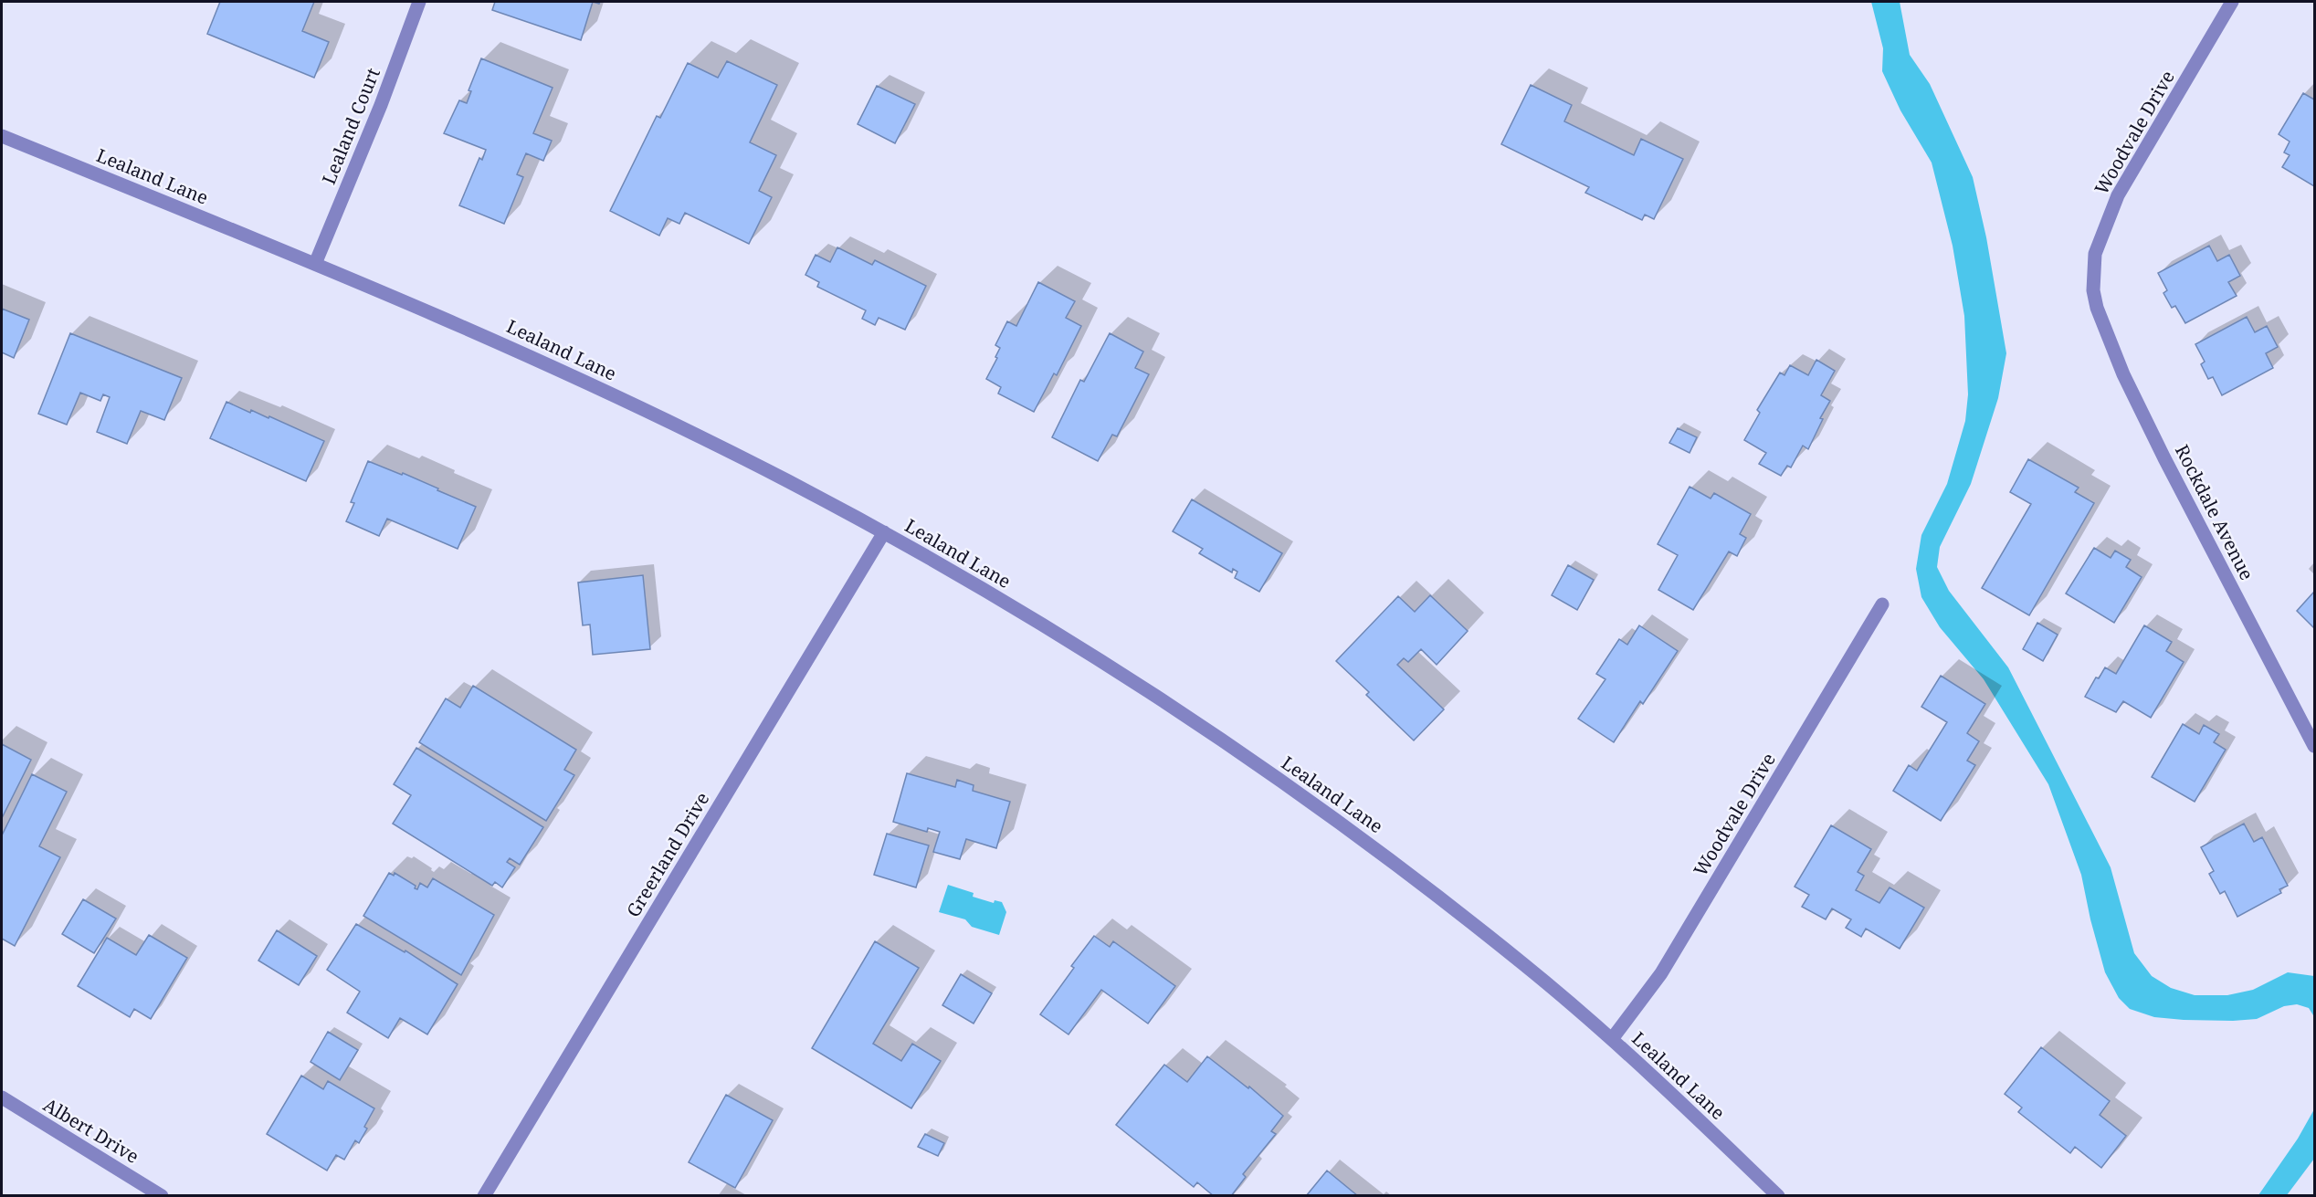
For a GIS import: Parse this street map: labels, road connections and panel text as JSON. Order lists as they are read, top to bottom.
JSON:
{
  "streets": {
    "street": [
      "Lealand Court",
      "Woodvale Drive",
      "Lealand Lane",
      "Rockdale Avenue",
      "Greerland Drive",
      "Albert Drive"
    ]
  },
  "crossings": [
    ["Lealand Court", "Lealand Lane"],
    ["Woodvale Drive", "Lealand Lane"],
    ["Woodvale Drive", "Rockdale Avenue"],
    ["Lealand Lane", "Greerland Drive"]
  ]
}
